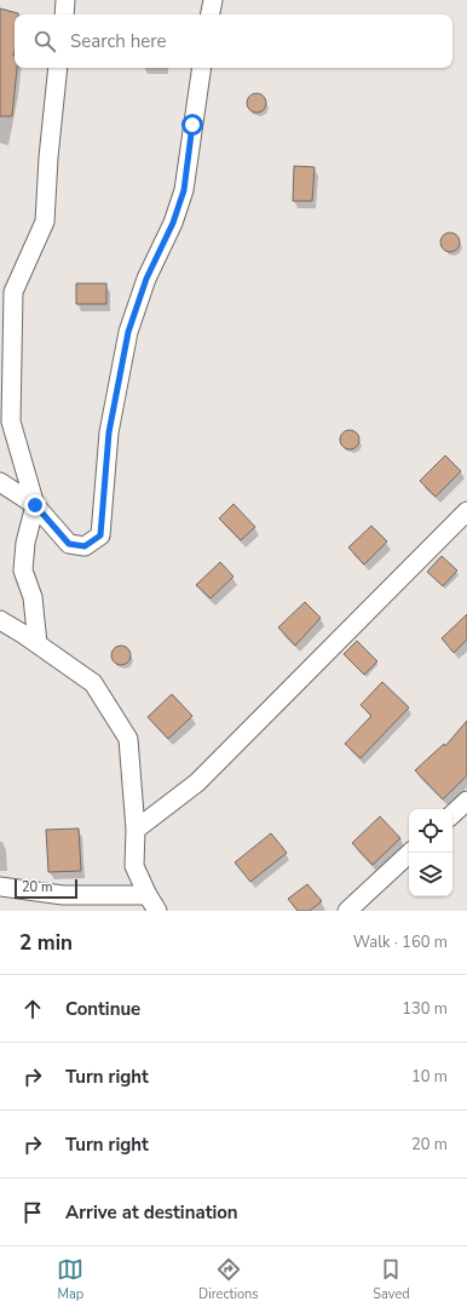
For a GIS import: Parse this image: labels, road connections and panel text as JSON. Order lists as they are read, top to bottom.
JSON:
{
  "scale_bar": "20 m",
  "page": {
    "search": "Search here",
    "scale": "20 m",
    "heading": ["2 min", "Walk · 160 m"],
    "list": [
      ["Continue", "130 m"],
      ["Turn right", "10 m"],
      ["Turn right", "20 m"],
      "Arrive at destination"
    ],
    "nav": ["Map", "Directions", "Saved"]
  }
}
